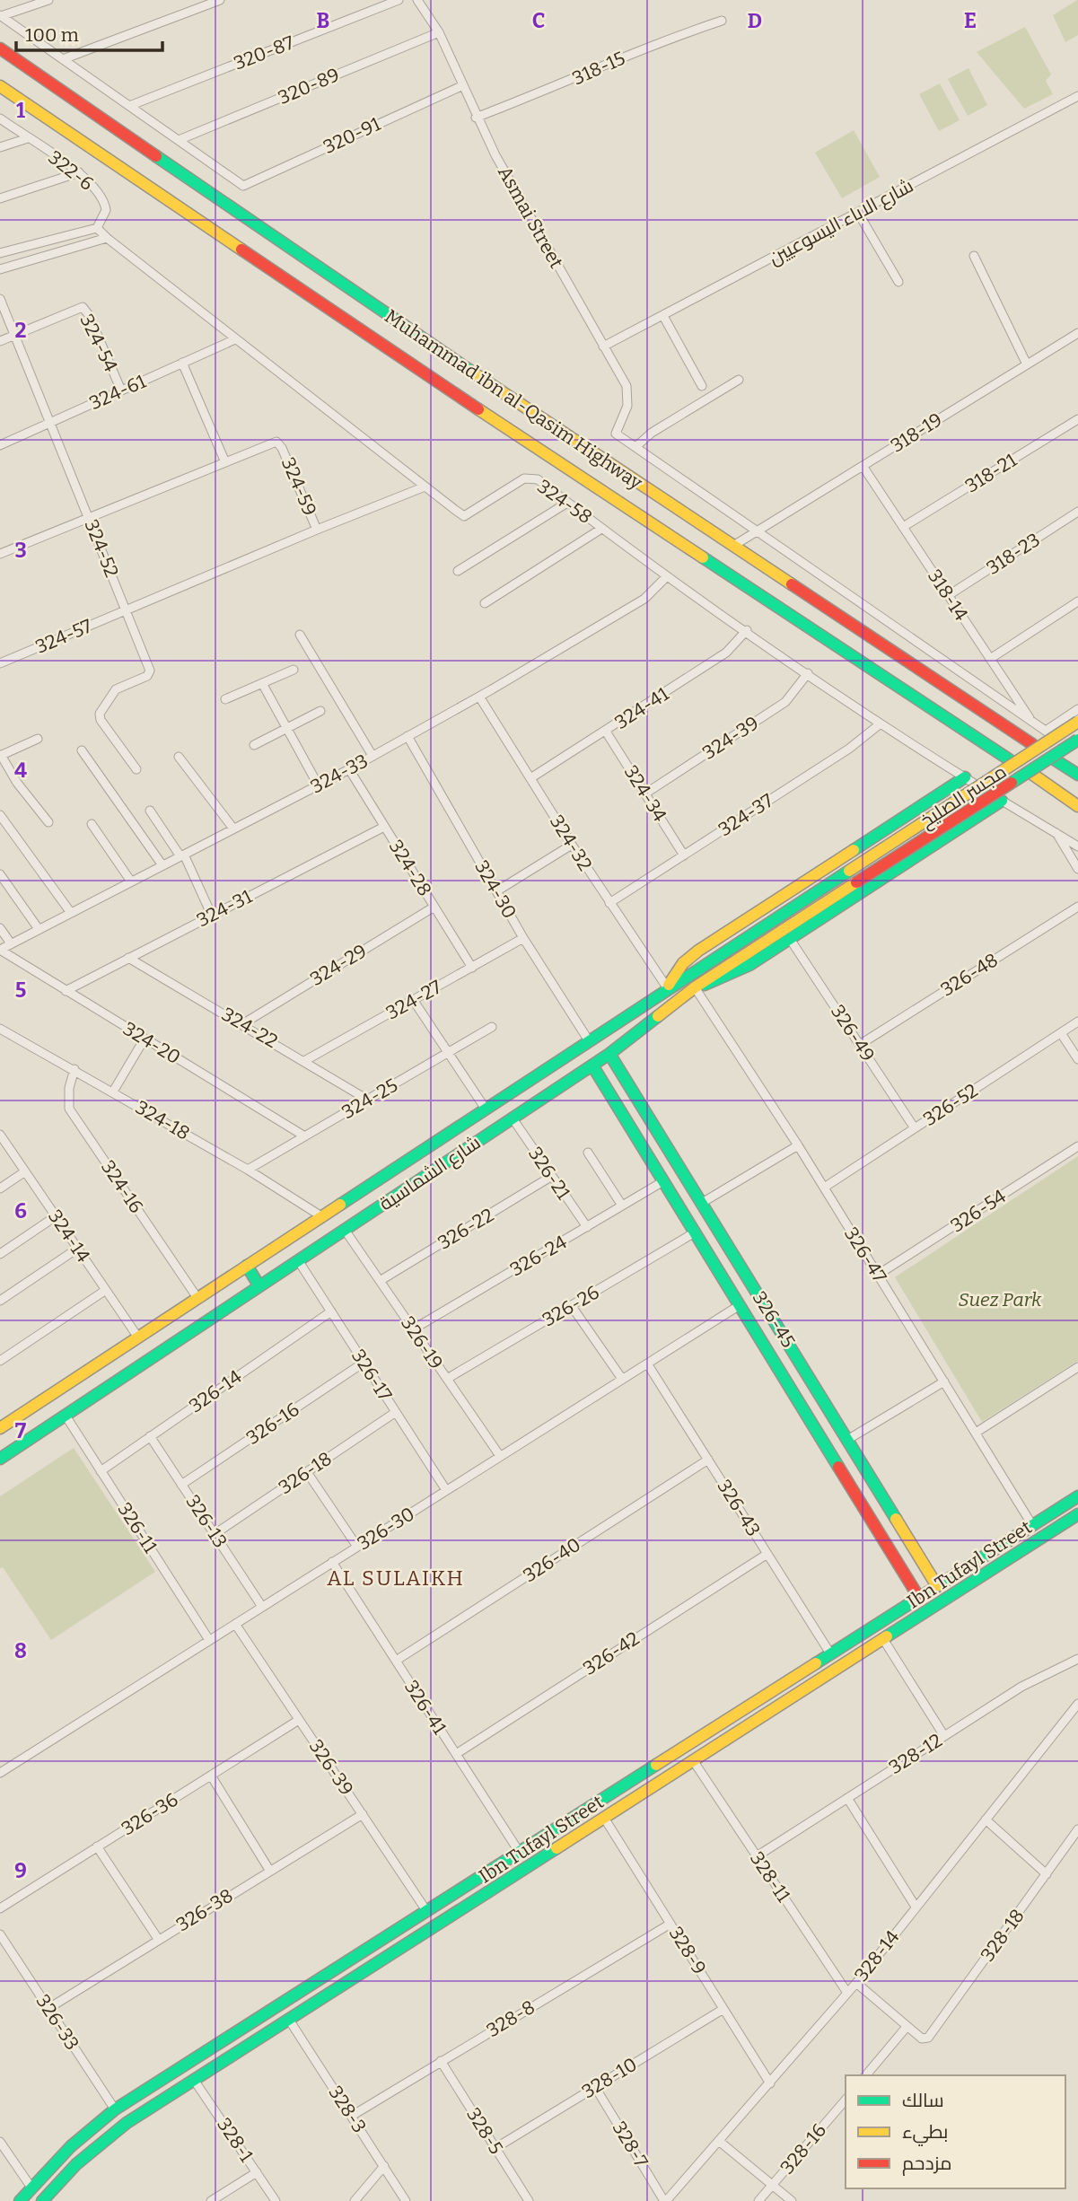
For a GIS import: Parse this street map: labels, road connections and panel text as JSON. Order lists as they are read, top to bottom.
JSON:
{
  "streets": {
    "main road": [
      "Muhammad ibn al-Qasim Highway",
      "مجسر الصليخ",
      "شارع الشماسية",
      "326-45",
      "Ibn Tufayl Street"
    ],
    "street": [
      "320-87",
      "318-15",
      "320-89",
      "320-91",
      "322-6",
      "Asmai Street",
      "شارع الاباء اليسوعيين",
      "324-54",
      "324-61",
      "318-19",
      "318-21",
      "324-59",
      "324-58",
      "324-52",
      "318-23",
      "318-14",
      "324-57",
      "324-41",
      "324-39",
      "324-33",
      "324-34",
      "324-37",
      "324-32",
      "324-28",
      "324-30",
      "324-31",
      "324-29",
      "326-48",
      "324-27",
      "324-22",
      "326-49",
      "324-20",
      "324-25",
      "326-52",
      "324-18",
      "326-21",
      "324-16",
      "326-54",
      "326-22",
      "324-14",
      "326-47",
      "326-24",
      "326-26",
      "326-19",
      "326-17",
      "326-14",
      "326-16",
      "326-18",
      "326-43",
      "326-13",
      "326-11",
      "326-30",
      "326-40",
      "326-42",
      "326-41",
      "328-12",
      "326-39",
      "326-36",
      "328-11",
      "326-38",
      "328-18",
      "328-9",
      "328-14",
      "328-8",
      "326-33",
      "328-10",
      "328-3",
      "328-5",
      "328-1",
      "328-7",
      "328-16"
    ]
  },
  "crossings": [
    ["318-15", "Asmai Street"],
    ["320-89", "320-91"],
    ["320-89", "Asmai Street"],
    ["320-91", "Asmai Street"],
    ["Asmai Street", "شارع الاباء اليسوعيين"],
    ["324-54", "324-61"],
    ["324-54", "324-52"],
    ["324-61", "324-58"],
    ["324-61", "324-52"],
    ["Muhammad ibn al-Qasim Highway", "318-19"],
    ["318-19", "318-14"],
    ["318-21", "318-14"],
    ["324-59", "324-52"],
    ["324-59", "324-57"],
    ["324-58", "324-41"],
    ["324-58", "324-39"],
    ["324-58", "324-33"],
    ["324-58", "324-37"],
    ["324-52", "324-57"],
    ["318-23", "318-14"],
    ["324-41", "324-34"],
    ["324-41", "324-32"],
    ["324-39", "324-34"],
    ["324-33", "324-32"],
    ["324-33", "324-28"],
    ["324-33", "324-30"],
    ["324-33", "324-20"],
    ["324-34", "324-37"],
    ["مجسر الصليخ", "شارع الشماسية"],
    ["324-37", "324-32"],
    ["324-32", "شارع الشماسية"],
    ["324-28", "324-31"],
    ["324-28", "324-29"],
    ["324-28", "324-27"],
    ["324-30", "324-27"],
    ["324-30", "شارع الشماسية"],
    ["324-31", "324-22"],
    ["324-31", "324-20"],
    ["324-29", "324-22"],
    ["326-48", "326-49"],
    ["324-27", "324-22"],
    ["324-22", "324-25"],
    ["326-49", "326-52"],
    ["324-20", "324-25"],
    ["324-25", "324-18"],
    ["326-52", "326-47"],
    ["324-18", "شارع الشماسية"],
    ["324-18", "324-16"],
    ["شارع الشماسية", "326-21"],
    ["شارع الشماسية", "324-16"],
    ["شارع الشماسية", "324-14"],
    ["شارع الشماسية", "326-47"],
    ["شارع الشماسية", "326-45"],
    ["شارع الشماسية", "326-19"],
    ["شارع الشماسية", "326-17"],
    ["شارع الشماسية", "326-11"],
    ["326-21", "326-22"],
    ["326-21", "326-24"],
    ["326-54", "326-47"],
    ["326-22", "326-19"],
    ["326-47", "Ibn Tufayl Street"],
    ["326-24", "326-45"],
    ["326-24", "326-19"],
    ["326-26", "326-45"],
    ["326-26", "326-19"],
    ["326-45", "326-30"],
    ["326-45", "Ibn Tufayl Street"],
    ["326-19", "326-30"],
    ["326-17", "326-14"],
    ["326-17", "326-16"],
    ["326-17", "326-18"],
    ["326-17", "326-30"],
    ["326-14", "326-13"],
    ["326-14", "326-11"],
    ["326-16", "326-13"],
    ["326-18", "326-13"],
    ["326-43", "326-30"],
    ["326-43", "326-40"],
    ["326-43", "Ibn Tufayl Street"],
    ["326-43", "326-42"],
    ["326-13", "326-30"],
    ["326-11", "326-30"],
    ["326-30", "326-41"],
    ["326-30", "326-39"],
    ["326-40", "326-41"],
    ["Ibn Tufayl Street", "326-41"],
    ["Ibn Tufayl Street", "326-39"],
    ["Ibn Tufayl Street", "328-11"],
    ["Ibn Tufayl Street", "328-9"],
    ["Ibn Tufayl Street", "326-33"],
    ["Ibn Tufayl Street", "328-3"],
    ["Ibn Tufayl Street", "328-1"],
    ["326-42", "326-41"],
    ["328-12", "328-11"],
    ["326-39", "326-36"],
    ["326-39", "326-38"],
    ["328-11", "328-14"],
    ["326-38", "326-33"],
    ["328-9", "328-14"],
    ["328-9", "328-8"],
    ["328-9", "328-10"],
    ["328-14", "328-7"],
    ["328-8", "328-3"],
    ["328-8", "328-5"],
    ["328-10", "328-5"],
    ["328-10", "328-7"]
  ],
  "districts": ["AL SULAIKH"],
  "parks": ["Suez Park"],
  "legend": ["سالك", "بطيء", "مزدحم"],
  "scale_bar": "100 m",
  "grid": {
    "columns": [
      "B",
      "C",
      "D",
      "E"
    ],
    "rows": [
      "1",
      "2",
      "3",
      "4",
      "5",
      "6",
      "7",
      "8",
      "9"
    ]
  }
}
